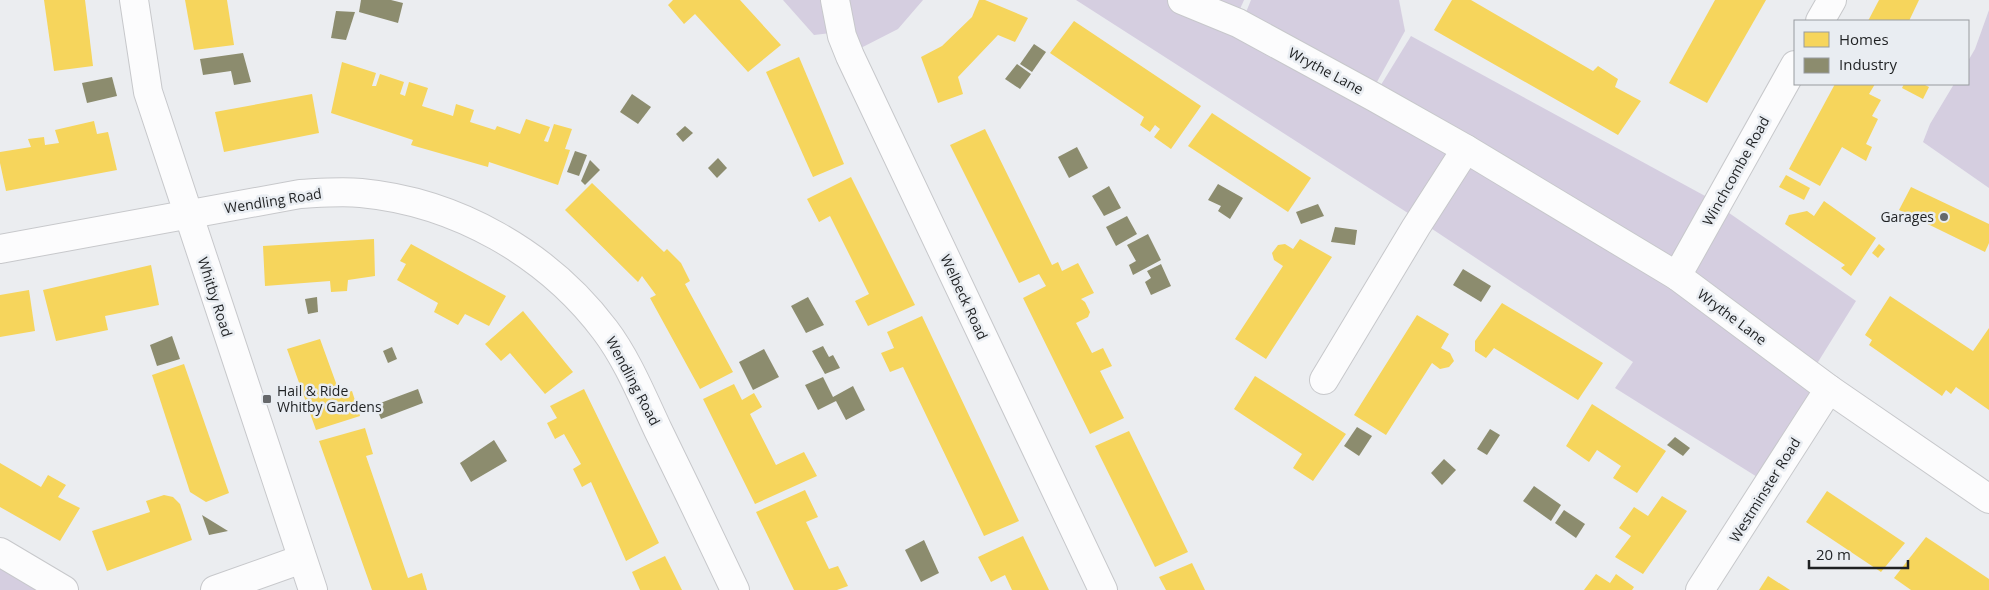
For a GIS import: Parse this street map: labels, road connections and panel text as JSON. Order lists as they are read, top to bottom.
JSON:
{
  "streets": {
    "street": [
      "Wrythe Lane",
      "Winchcombe Road",
      "Wendling Road",
      "Whitby Road",
      "Welbeck Road",
      "Westminster Road"
    ]
  },
  "crossings": [
    ["Wrythe Lane", "Winchcombe Road"],
    ["Wrythe Lane", "Westminster Road"],
    ["Wendling Road", "Whitby Road"]
  ],
  "places": {
    "other": ["Garages"],
    "transit": ["Hail & Ride Whitby Gardens"]
  },
  "legend": ["Homes", "Industry"],
  "scale_bar": "20 m"
}
